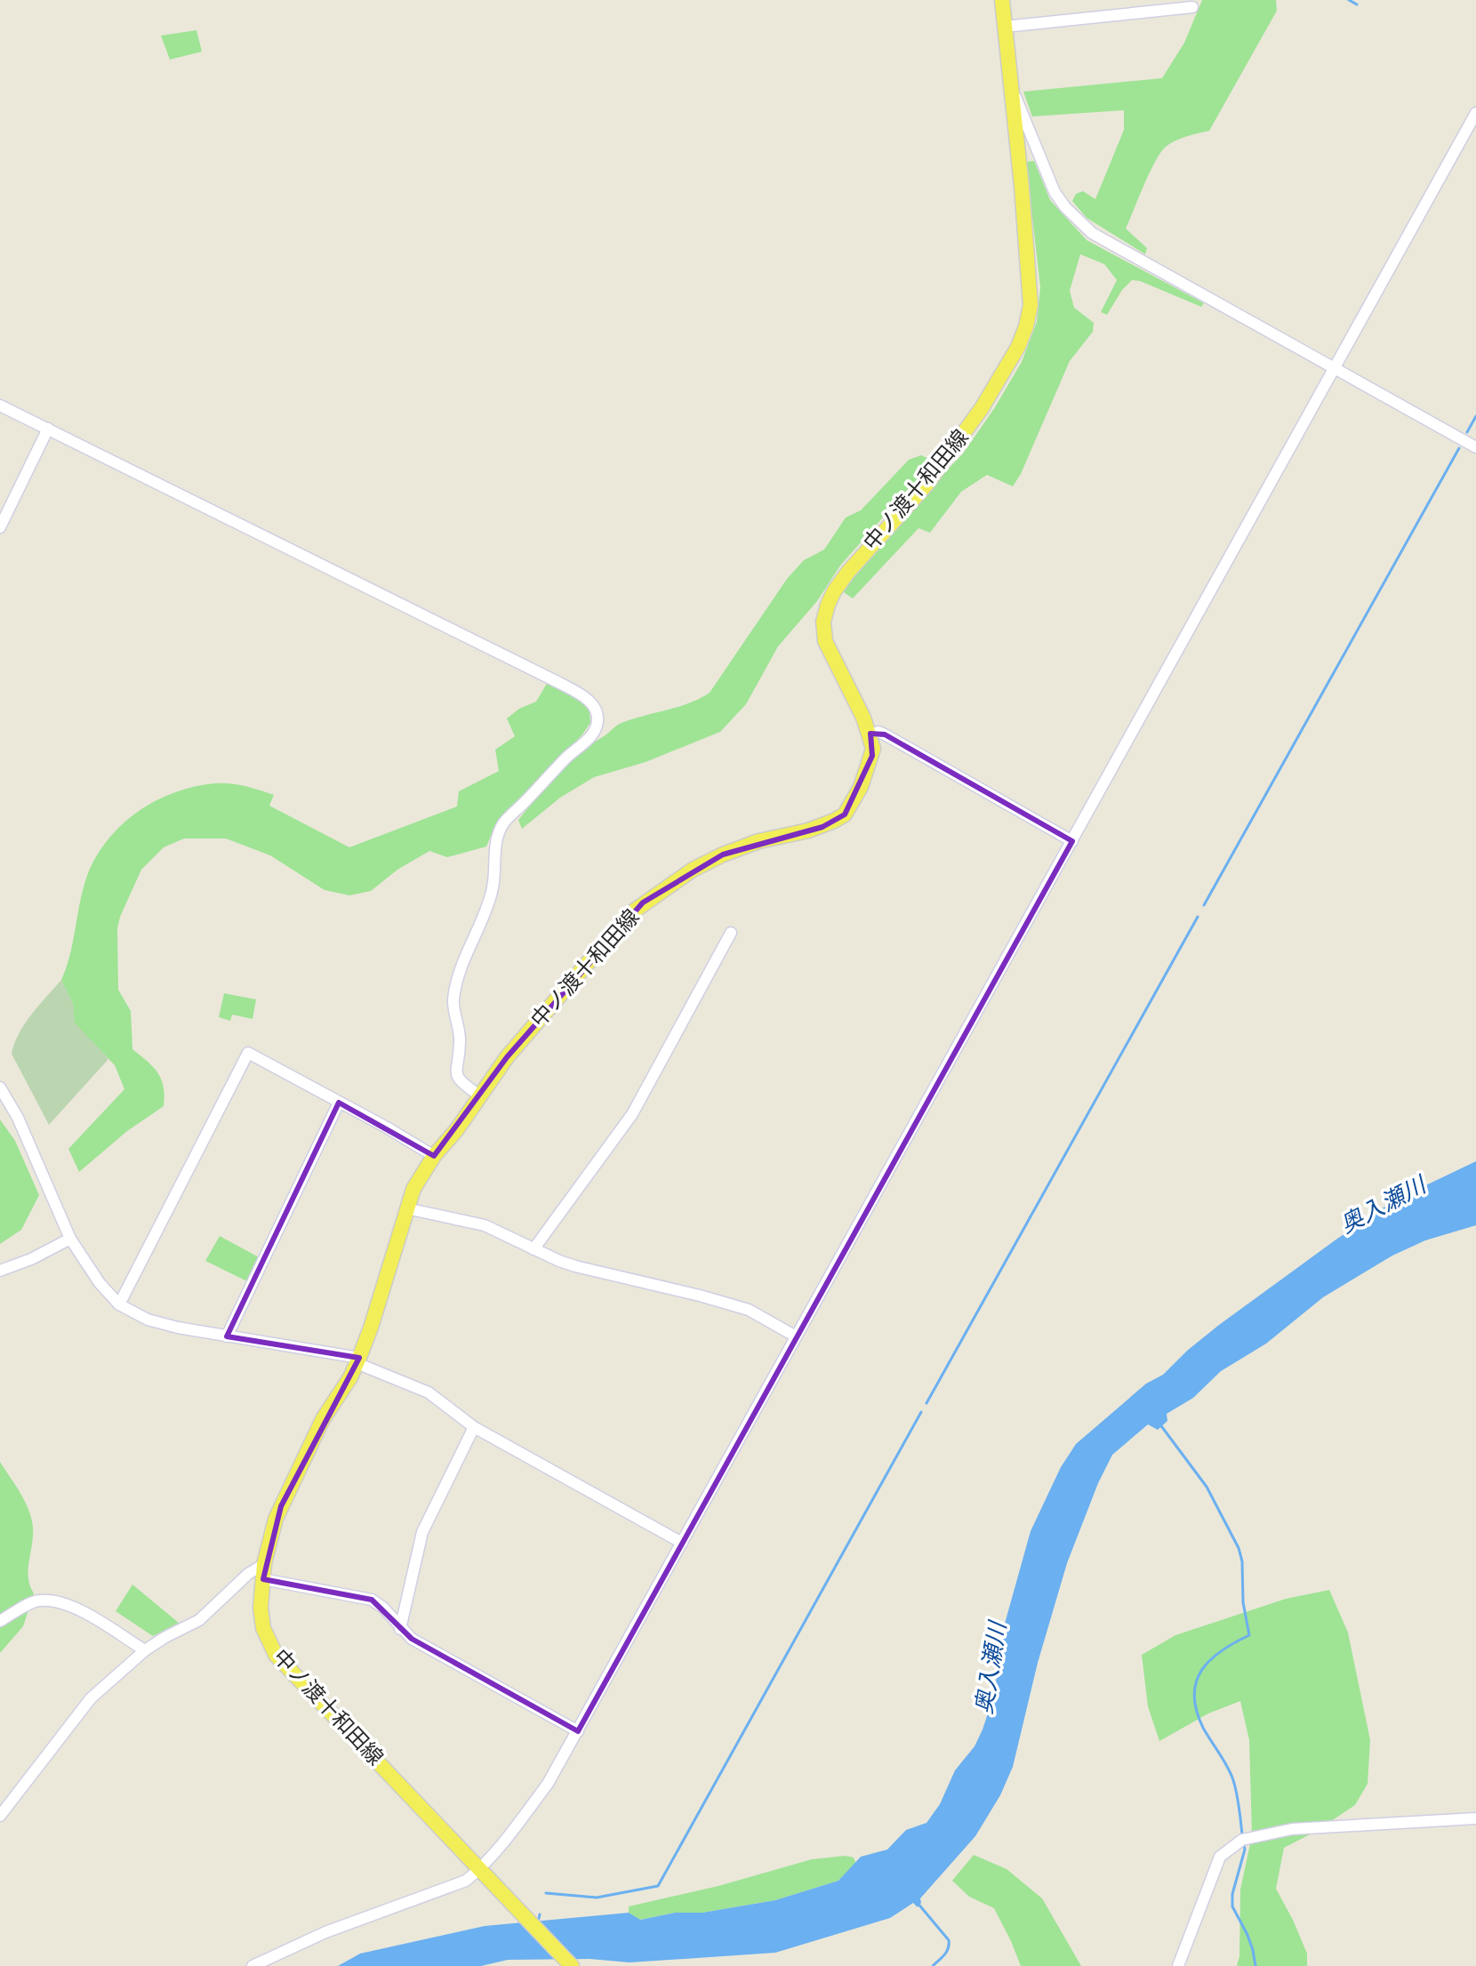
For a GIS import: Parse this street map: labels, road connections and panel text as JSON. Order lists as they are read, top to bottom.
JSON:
{
  "streets": {
    "main road": ["中ノ渡十和田線"]
  },
  "water": ["奥入瀬川"]
}
